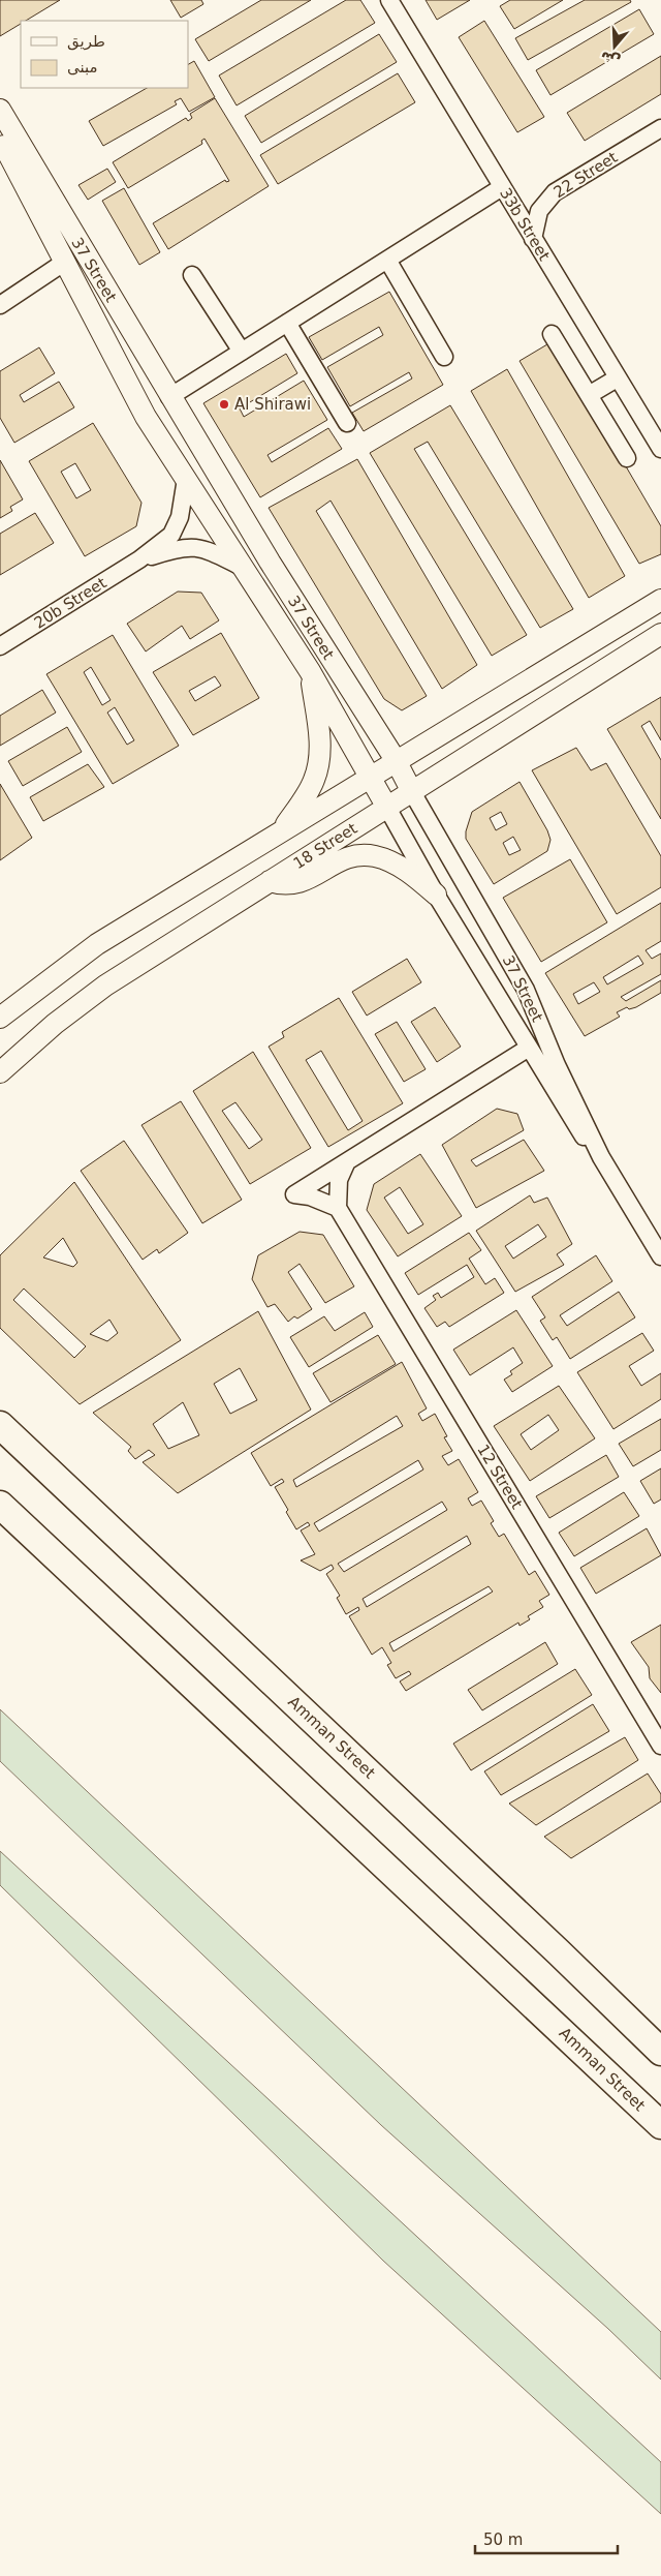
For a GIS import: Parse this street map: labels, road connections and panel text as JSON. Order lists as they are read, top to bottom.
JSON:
{
  "streets": {
    "main road": ["Amman Street"],
    "street": [
      "22 Street",
      "33b Street",
      "37 Street",
      "20b Street",
      "18 Street",
      "12 Street"
    ]
  },
  "crossings": [
    ["22 Street", "33b Street"],
    ["37 Street", "20b Street"],
    ["37 Street", "18 Street"]
  ],
  "places": ["Al Shirawi"],
  "legend": ["طريق", "مبنى"],
  "scale_bar": "50 m",
  "north": "bottom"
}
